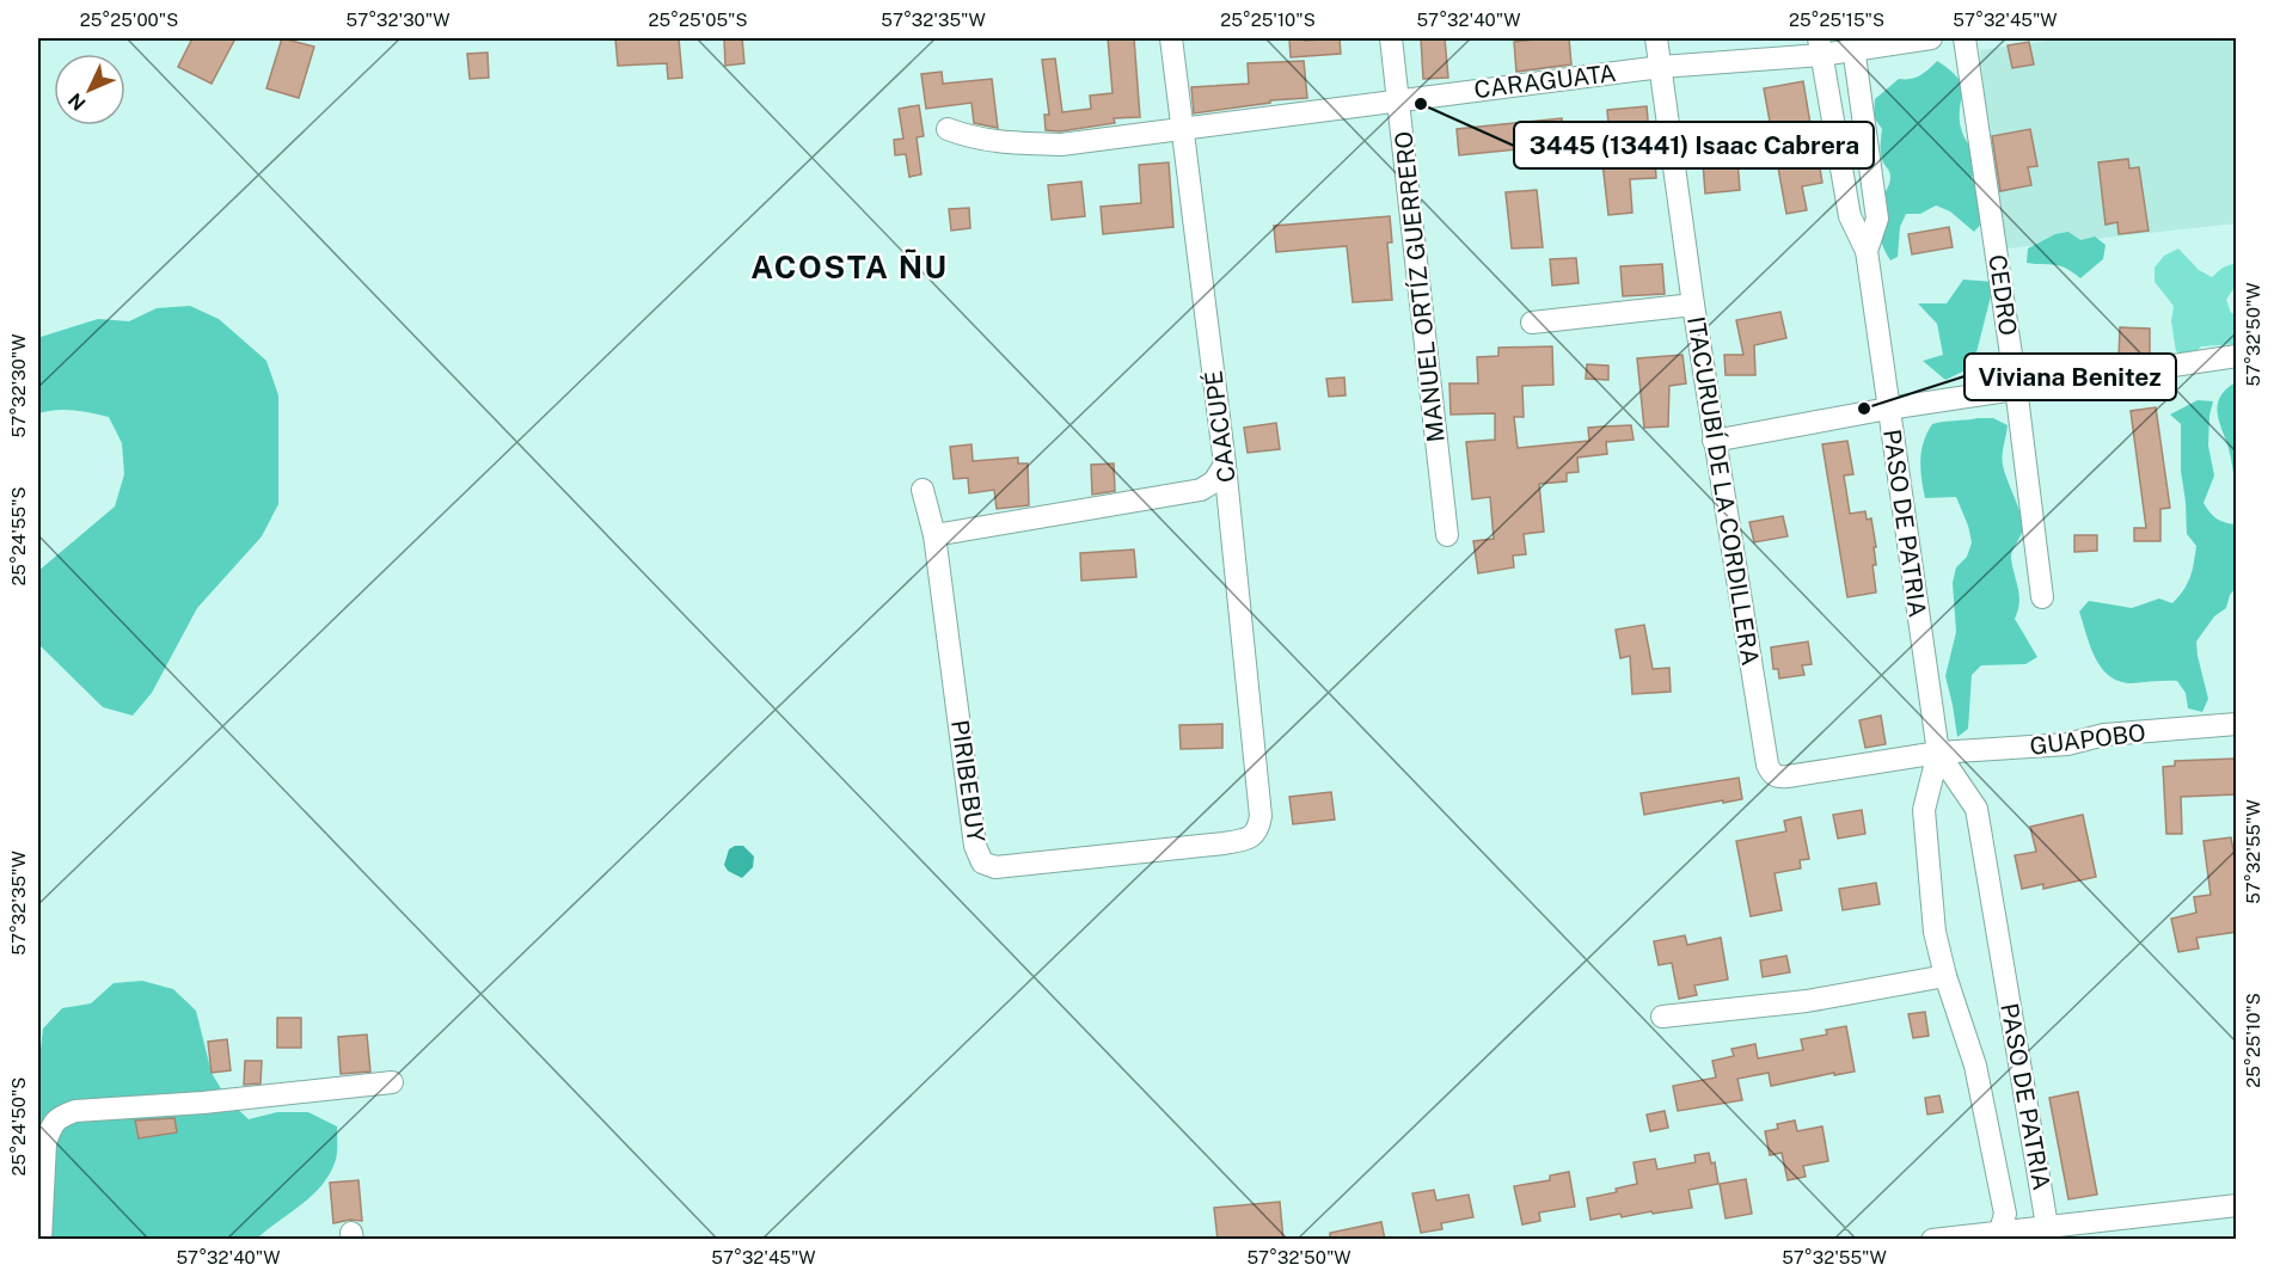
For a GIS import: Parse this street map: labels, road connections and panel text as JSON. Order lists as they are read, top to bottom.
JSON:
{
  "streets": {
    "street": [
      "CARAGUATA",
      "MANUEL ORTÍZ GUERRERO",
      "CEDRO",
      "CAACUPÉ",
      "ITACURUBÍ DE LA CORDILLERA",
      "PASO DE PATRIA",
      "GUAPOBO",
      "PIRIBEBUY"
    ]
  },
  "crossings": [
    ["CARAGUATA", "MANUEL ORTÍZ GUERRERO"],
    ["CARAGUATA", "CAACUPÉ"],
    ["CARAGUATA", "ITACURUBÍ DE LA CORDILLERA"],
    ["CARAGUATA", "PASO DE PATRIA"],
    ["CAACUPÉ", "PIRIBEBUY"],
    ["ITACURUBÍ DE LA CORDILLERA", "PASO DE PATRIA"],
    ["ITACURUBÍ DE LA CORDILLERA", "GUAPOBO"],
    ["PASO DE PATRIA", "GUAPOBO"]
  ],
  "districts": ["ACOSTA ÑU"],
  "places": ["3445 (13441) Isaac Cabrera", "Viviana Benitez"],
  "north": "bottom left",
  "coordinates": [
    "25°25'00\"S",
    "57°32'30\"W",
    "25°25'05\"S",
    "57°32'35\"W",
    "25°25'10\"S",
    "57°32'40\"W",
    "25°25'15\"S",
    "57°32'45\"W",
    "57°32'50\"W",
    "25°24'55\"S",
    "57°32'55\"W",
    "25°24'50\"S"
  ]
}
